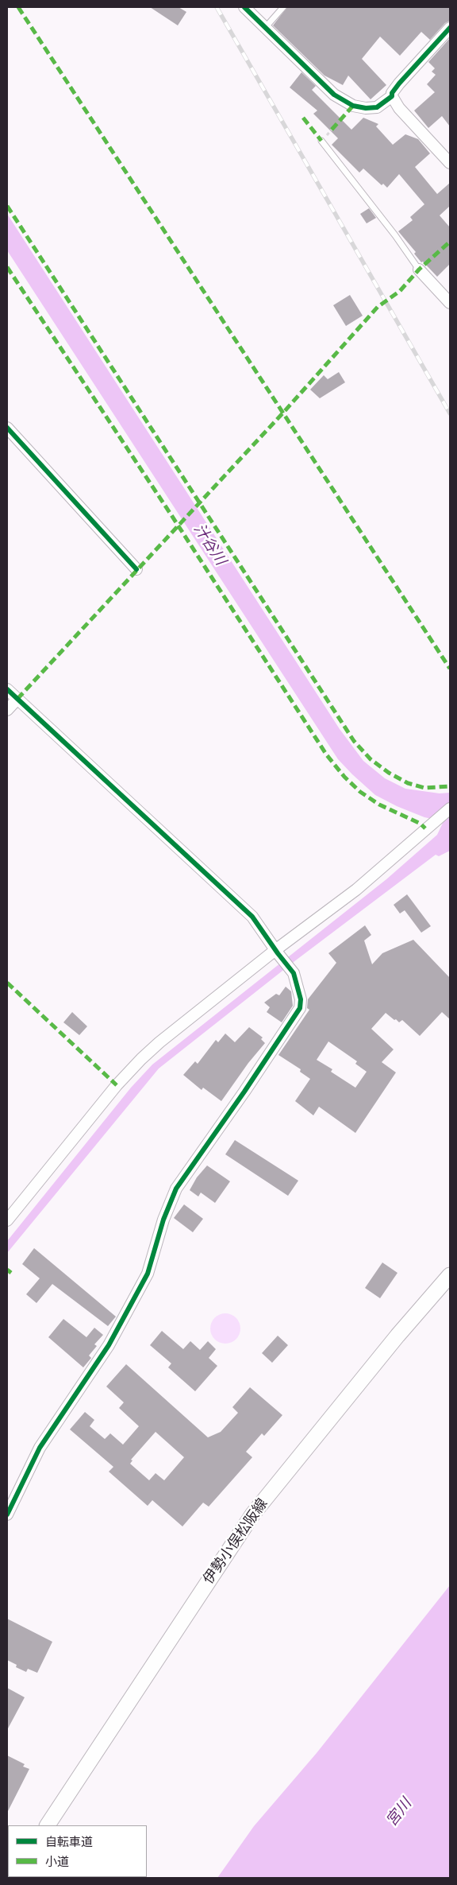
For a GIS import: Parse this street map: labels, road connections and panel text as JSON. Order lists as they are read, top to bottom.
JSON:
{
  "streets": {
    "main road": ["伊勢小俣松阪線"]
  },
  "water": ["汁谷川", "宮川"],
  "legend": ["自転車道", "小道"]
}
